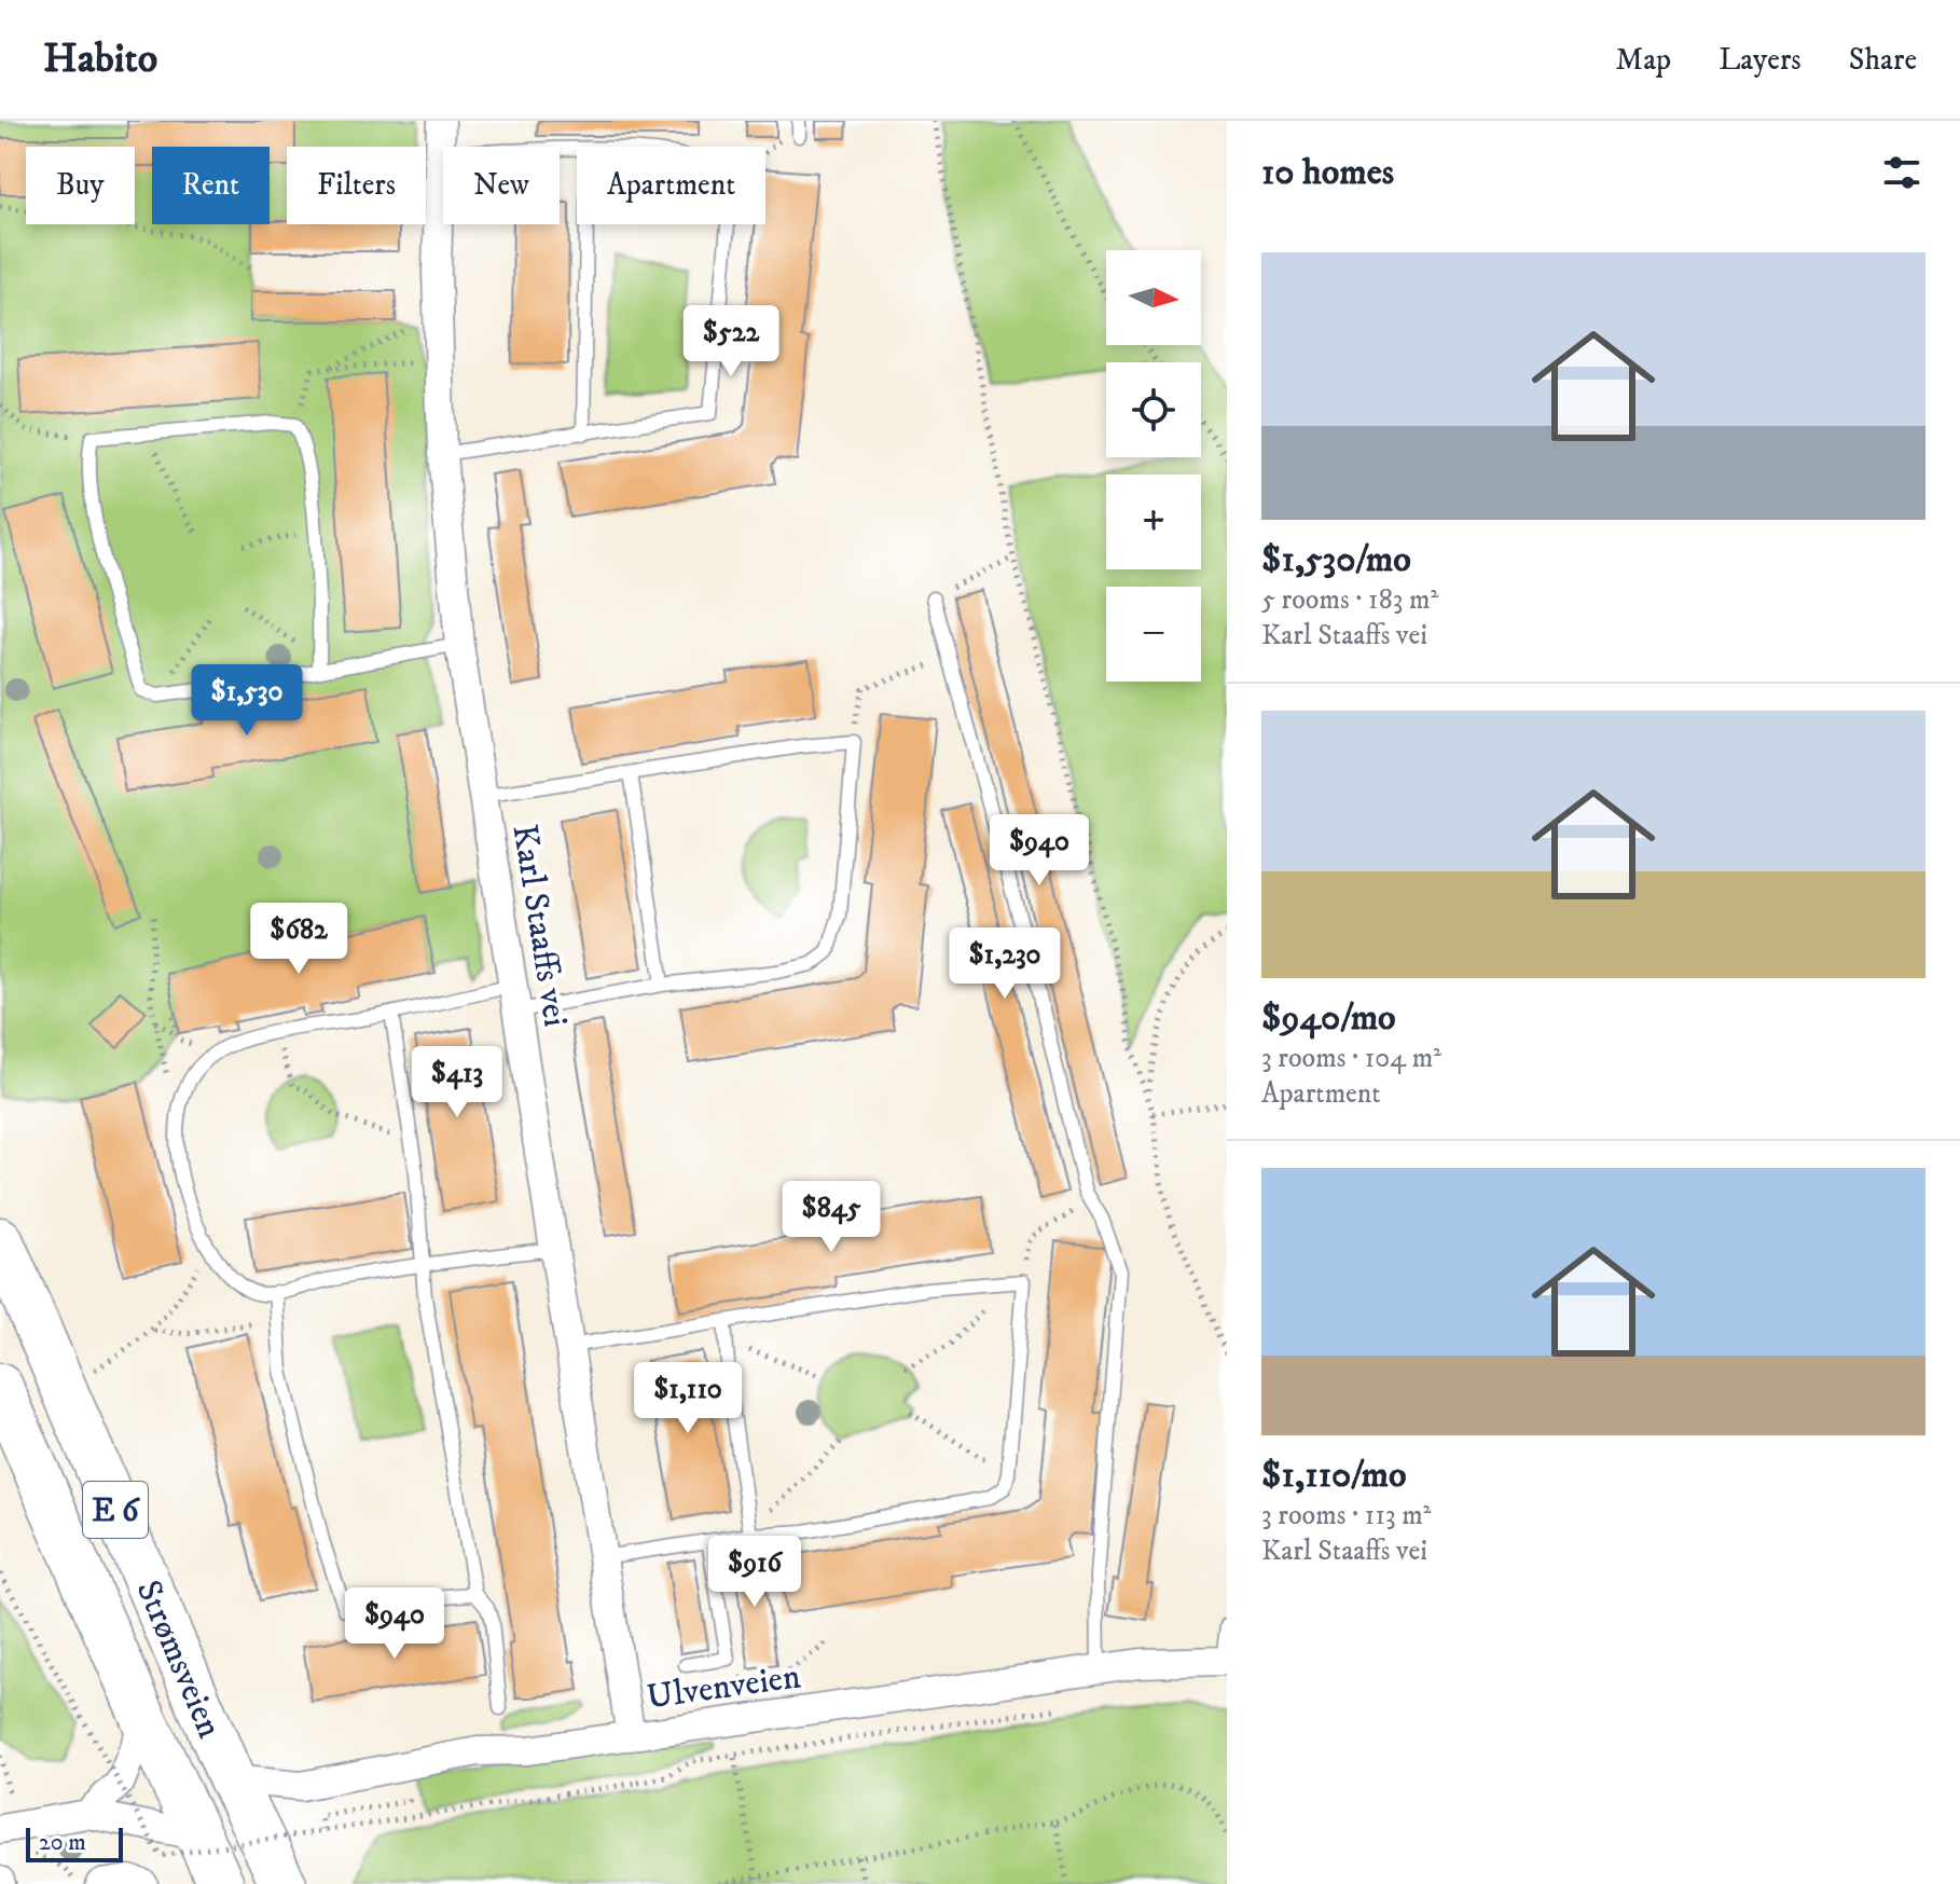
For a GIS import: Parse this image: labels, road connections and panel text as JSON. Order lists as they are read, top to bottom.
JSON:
{
  "streets": {
    "highway": ["E 6", "Strømsveien"],
    "street": ["Karl Staaffs vei", "Ulvenveien"]
  },
  "crossings": [
    ["Karl Staaffs vei", "Ulvenveien"],
    ["Strømsveien", "Ulvenveien"]
  ],
  "scale_bar": "20 m",
  "north": "right",
  "page": {
    "header": "Habito",
    "nav": ["Map", "Layers", "Share"],
    "heading": "10 homes",
    "chip": [
      "Buy",
      "Rent",
      "Filters",
      "New",
      "Apartment"
    ],
    "list": [
      {
        "name": "$1,530/mo",
        "note": "5 rooms · 183 m² · Karl Staaffs vei"
      },
      {
        "name": "$940/mo",
        "note": "3 rooms · 104 m² · Apartment"
      },
      {
        "name": "$1,110/mo",
        "note": "3 rooms · 113 m² · Karl Staaffs vei"
      }
    ],
    "map_buttons": ["+", "−"],
    "price": [
      "$522",
      "$1,530",
      "$940",
      "$682",
      "$1,230",
      "$413",
      "$845",
      "$1,110",
      "$916",
      "$940"
    ],
    "scale": "20 m"
  }
}
